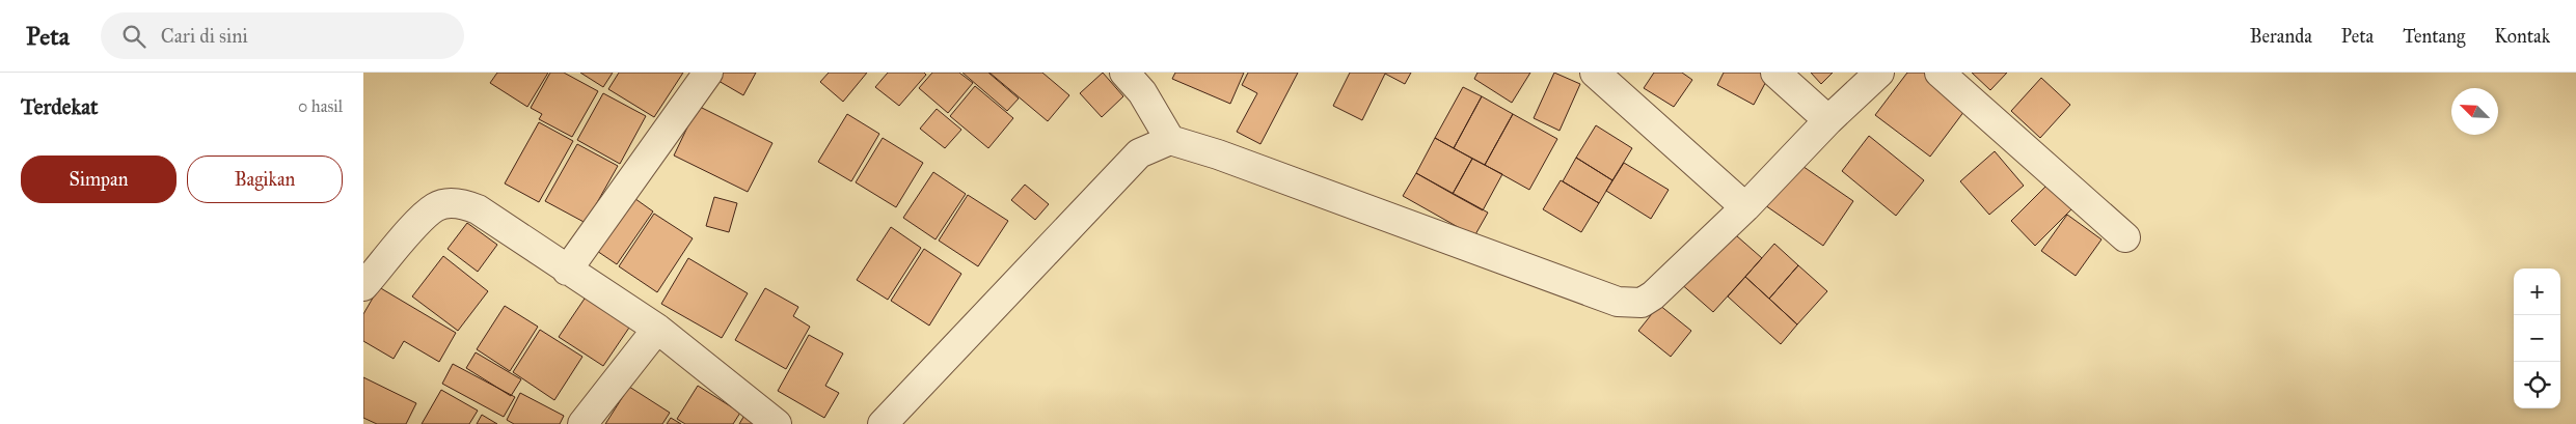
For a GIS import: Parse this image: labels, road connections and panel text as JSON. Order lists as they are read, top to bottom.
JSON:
{
  "north": "top left",
  "page": {
    "header": "Peta",
    "search": "Cari di sini",
    "nav": [
      "Beranda",
      "Peta",
      "Tentang",
      "Kontak"
    ],
    "heading": ["Terdekat", "0 hasil"],
    "buttons": ["Simpan", "Bagikan"],
    "map_buttons": ["+", "−"]
  }
}
